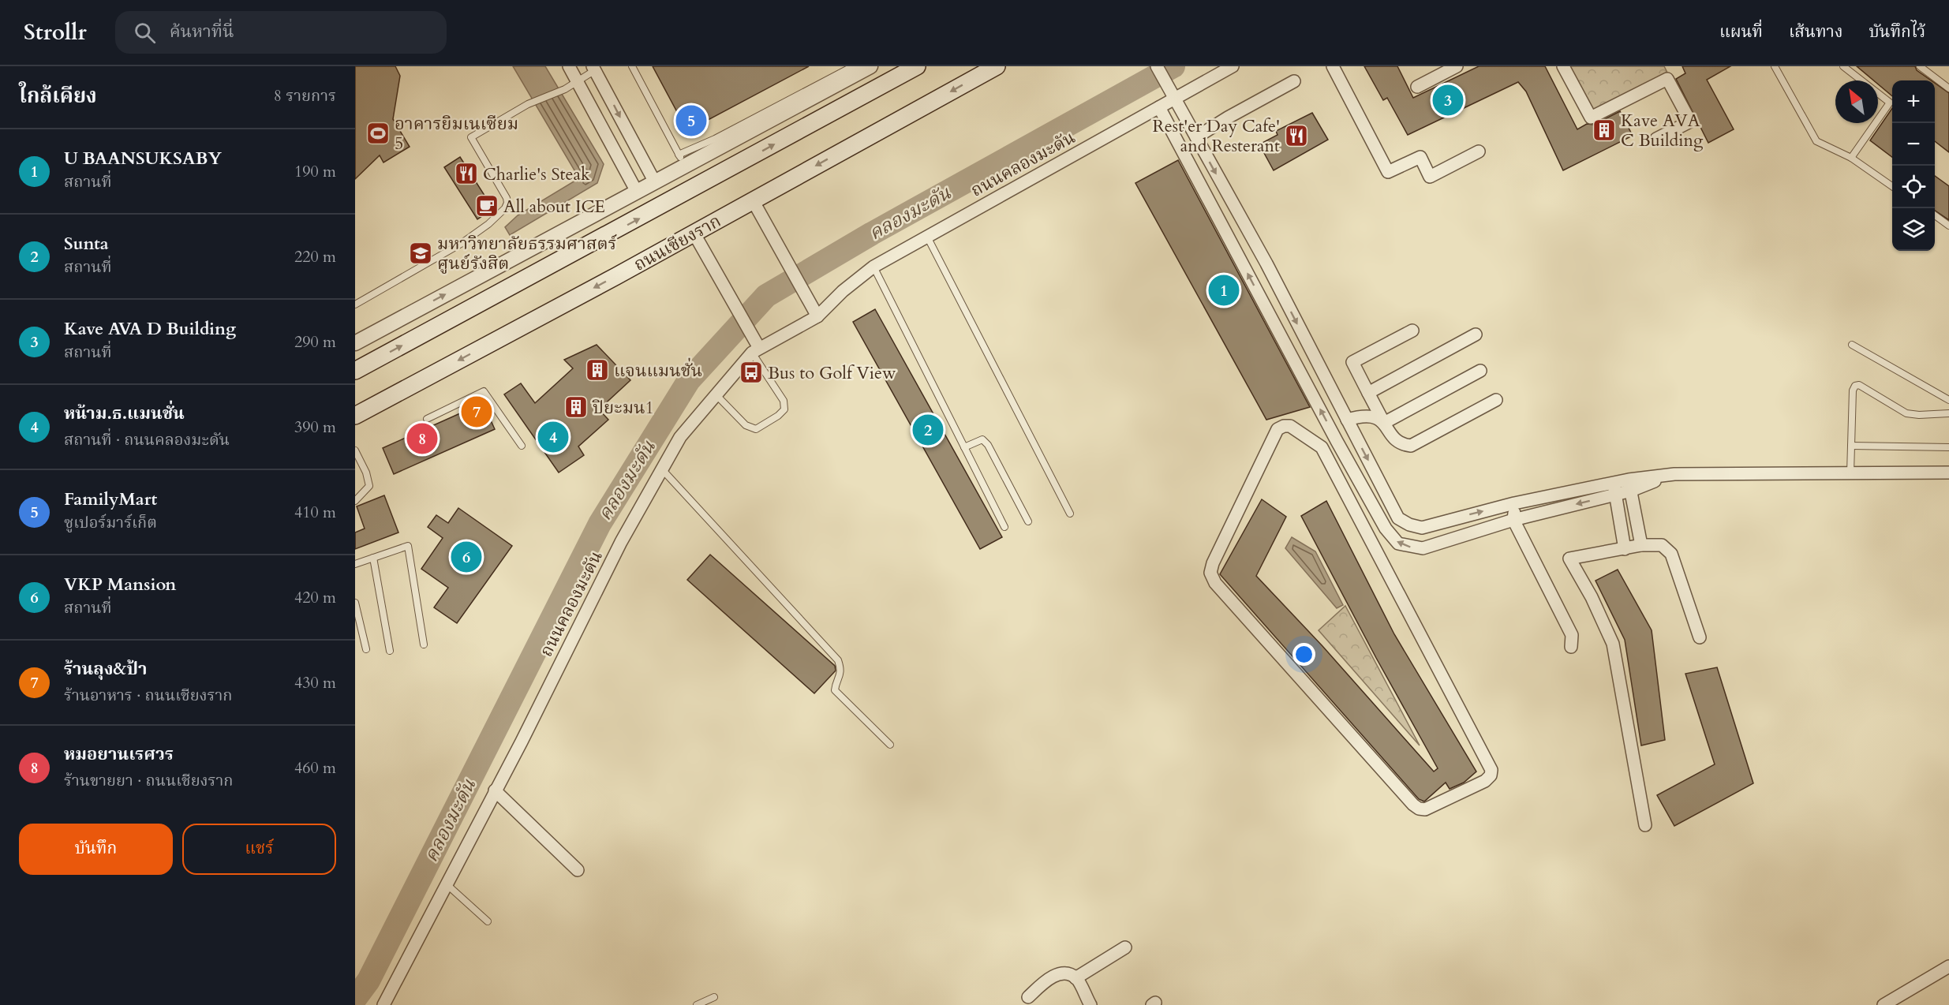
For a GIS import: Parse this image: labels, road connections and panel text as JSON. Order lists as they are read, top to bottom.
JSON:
{
  "streets": {
    "main road": ["ถนนเชียงราก"],
    "street": ["ถนนคลองมะดัน"]
  },
  "water": ["คลองมะดัน"],
  "places": {
    "building": ["Kave AVA C Building", "แจนแมนชั่น", "ปิยะมน1"],
    "sports": ["อาคารยิมเนเซียม 5"],
    "restaurant": ["Rest'er Day Cafe' and Resterant", "Charlie's Steak"],
    "cafe": ["All about ICE"],
    "school or university": ["มหาวิทยาลัยธรรมศาสตร์ ศูนย์รังสิต"],
    "bus stop": ["Bus to Golf View"]
  },
  "north": "top left",
  "page": {
    "header": "Strollr",
    "search": "ค้นหาที่นี่",
    "nav": ["แผนที่", "เส้นทาง", "บันทึกไว้"],
    "heading": ["ใกล้เคียง", "8 รายการ"],
    "map_buttons": ["+", "−"],
    "pins": [
      "3",
      "5",
      "1",
      "7",
      "2",
      "4",
      "8",
      "6"
    ],
    "list": [
      {
        "mark": "1",
        "name": "U BAANSUKSABY",
        "note": "สถานที่",
        "value": "190 m"
      },
      {
        "mark": "2",
        "name": "Sunta",
        "note": "สถานที่",
        "value": "220 m"
      },
      {
        "mark": "3",
        "name": "Kave AVA D Building",
        "note": "สถานที่",
        "value": "290 m"
      },
      {
        "mark": "4",
        "name": "หน้าม.ธ.แมนชั่น",
        "note": "สถานที่ · ถนนคลองมะดัน",
        "value": "390 m"
      },
      {
        "mark": "5",
        "name": "FamilyMart",
        "note": "ซูเปอร์มาร์เก็ต",
        "value": "410 m"
      },
      {
        "mark": "6",
        "name": "VKP Mansion",
        "note": "สถานที่",
        "value": "420 m"
      },
      {
        "mark": "7",
        "name": "ร้านลุง&ป้า",
        "note": "ร้านอาหาร · ถนนเชียงราก",
        "value": "430 m"
      },
      {
        "mark": "8",
        "name": "หมอยานเรศวร",
        "note": "ร้านขายยา · ถนนเชียงราก",
        "value": "460 m"
      }
    ],
    "buttons": ["บันทึก", "แชร์"]
  }
}
